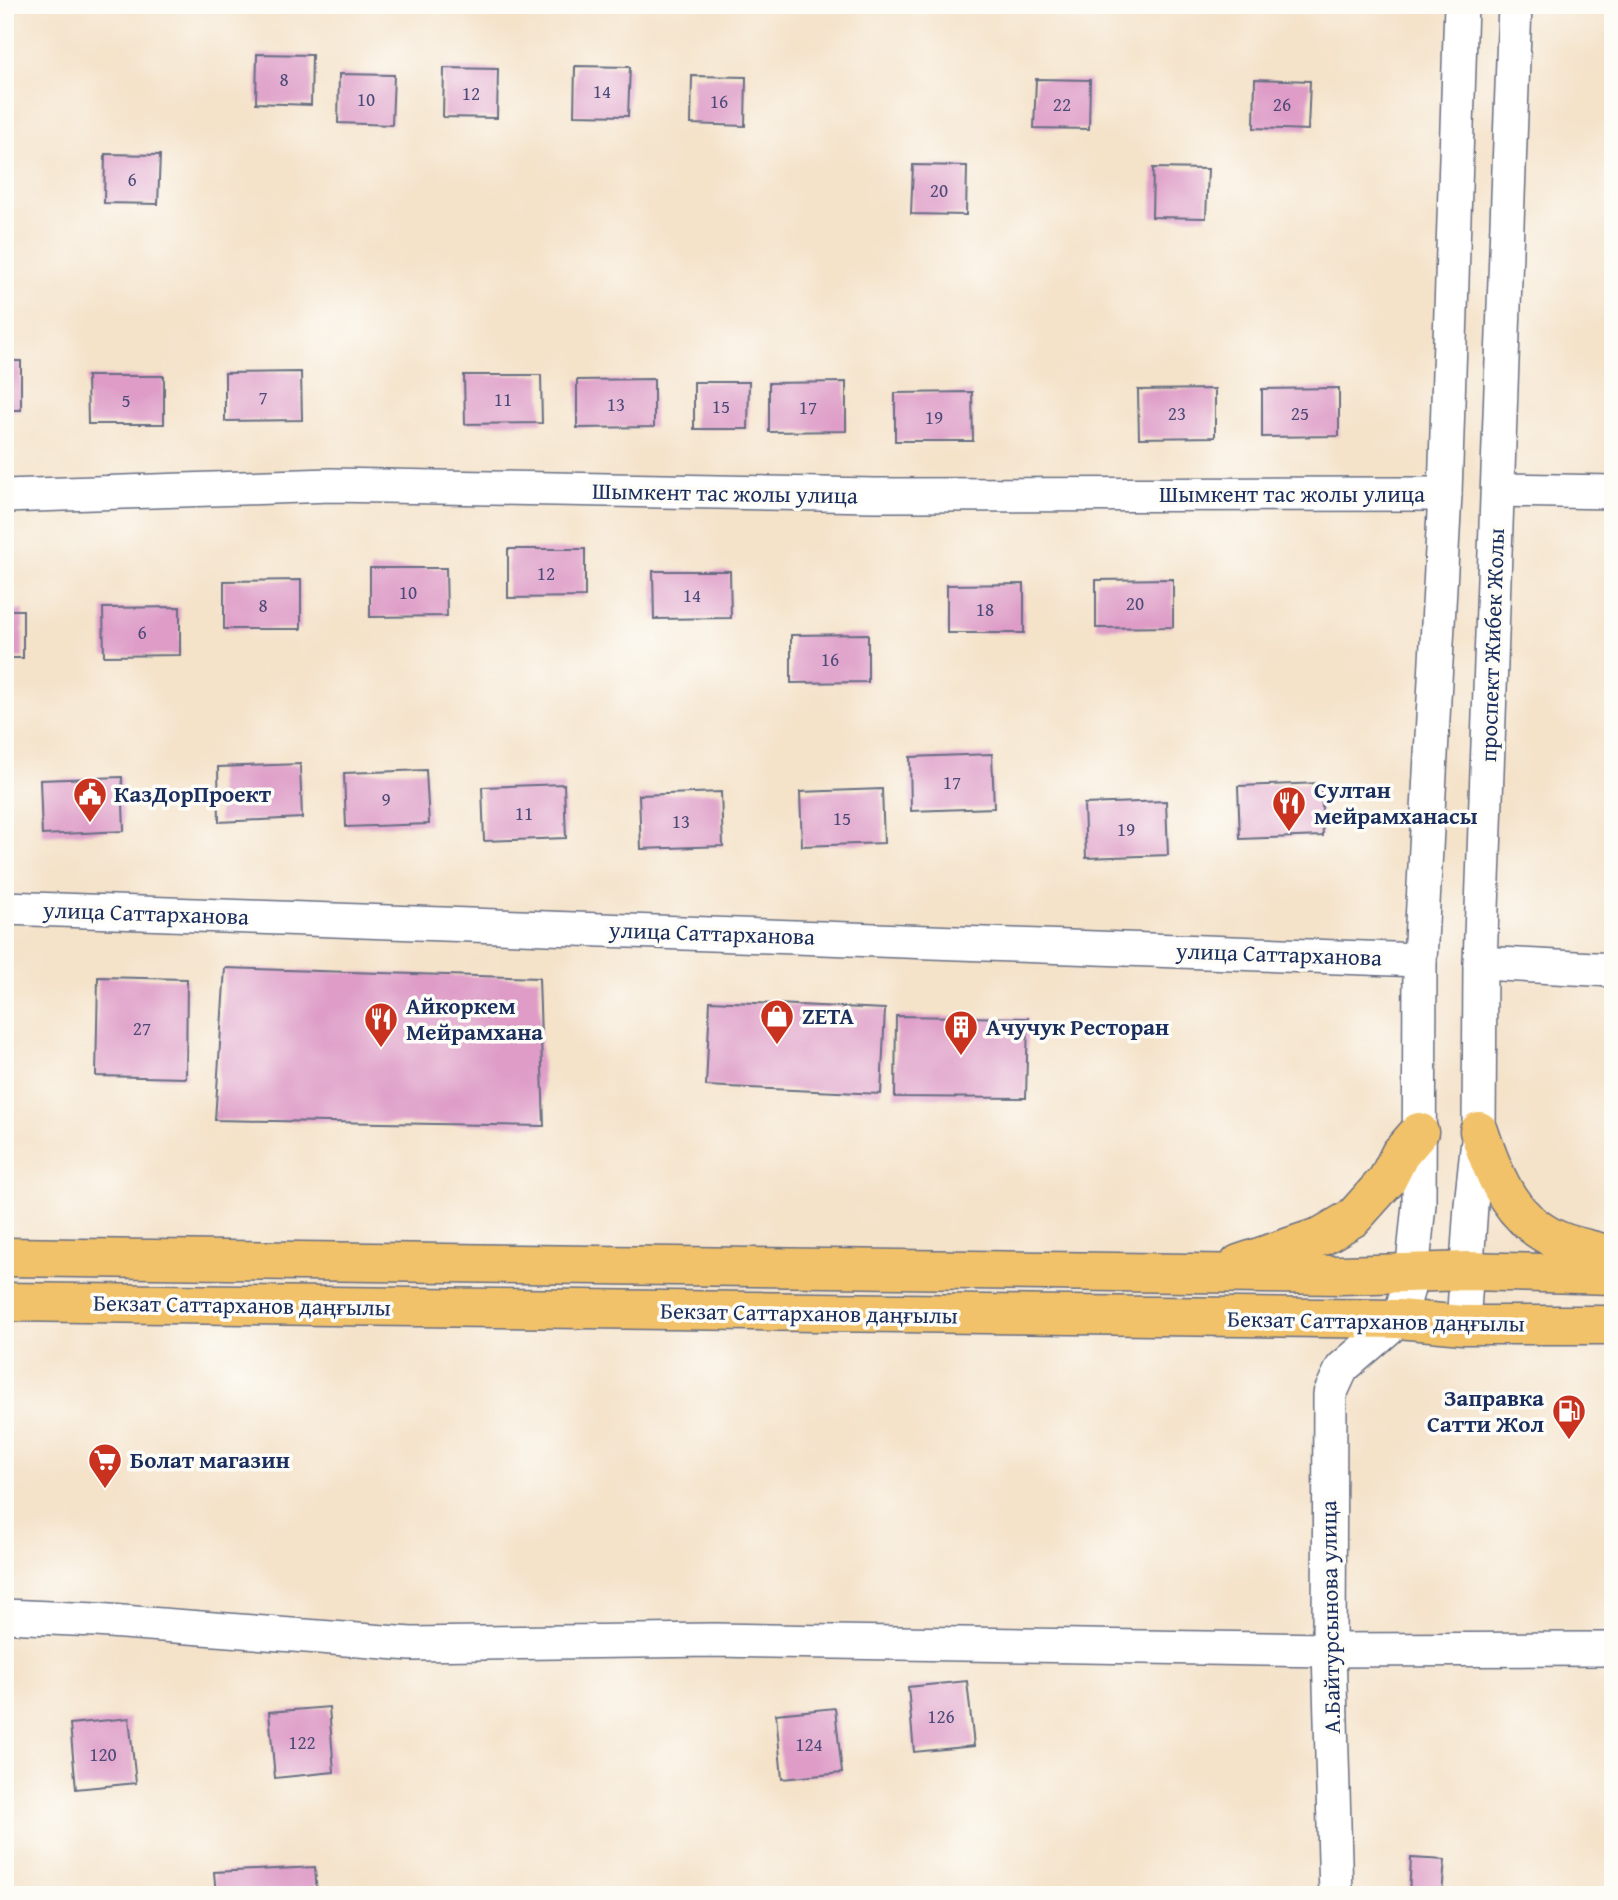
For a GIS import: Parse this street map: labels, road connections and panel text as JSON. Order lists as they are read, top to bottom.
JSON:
{
  "streets": {
    "main road": ["Бекзат Саттарханов даңғылы"],
    "street": [
      "Шымкент тас жолы улица",
      "проспект Жибек Жолы",
      "улица Саттарханова",
      "А.Байтурсынова улица"
    ]
  },
  "crossings": [
    ["проспект Жибек Жолы", "Бекзат Саттарханов даңғылы"],
    ["Бекзат Саттарханов даңғылы", "А.Байтурсынова улица"]
  ],
  "places": {
    "public building": ["КазДорПроект"],
    "restaurant": ["Султан мейрамханасы", "Айкоркем Мейрамхана"],
    "shop": ["ZETA"],
    "building": ["Ачучук Ресторан"],
    "fuel station": ["Заправка Сатти Жол"],
    "supermarket": ["Болат магазин"]
  },
  "house_numbers": [
    "8",
    "14",
    "12",
    "10",
    "16",
    "22",
    "26",
    "6",
    "20",
    "7",
    "11",
    "5",
    "13",
    "15",
    "17",
    "23",
    "25",
    "19",
    "12",
    "10",
    "14",
    "20",
    "8",
    "18",
    "6",
    "16",
    "17",
    "9",
    "11",
    "15",
    "13",
    "19",
    "27",
    "126",
    "122",
    "124",
    "120"
  ]
}
